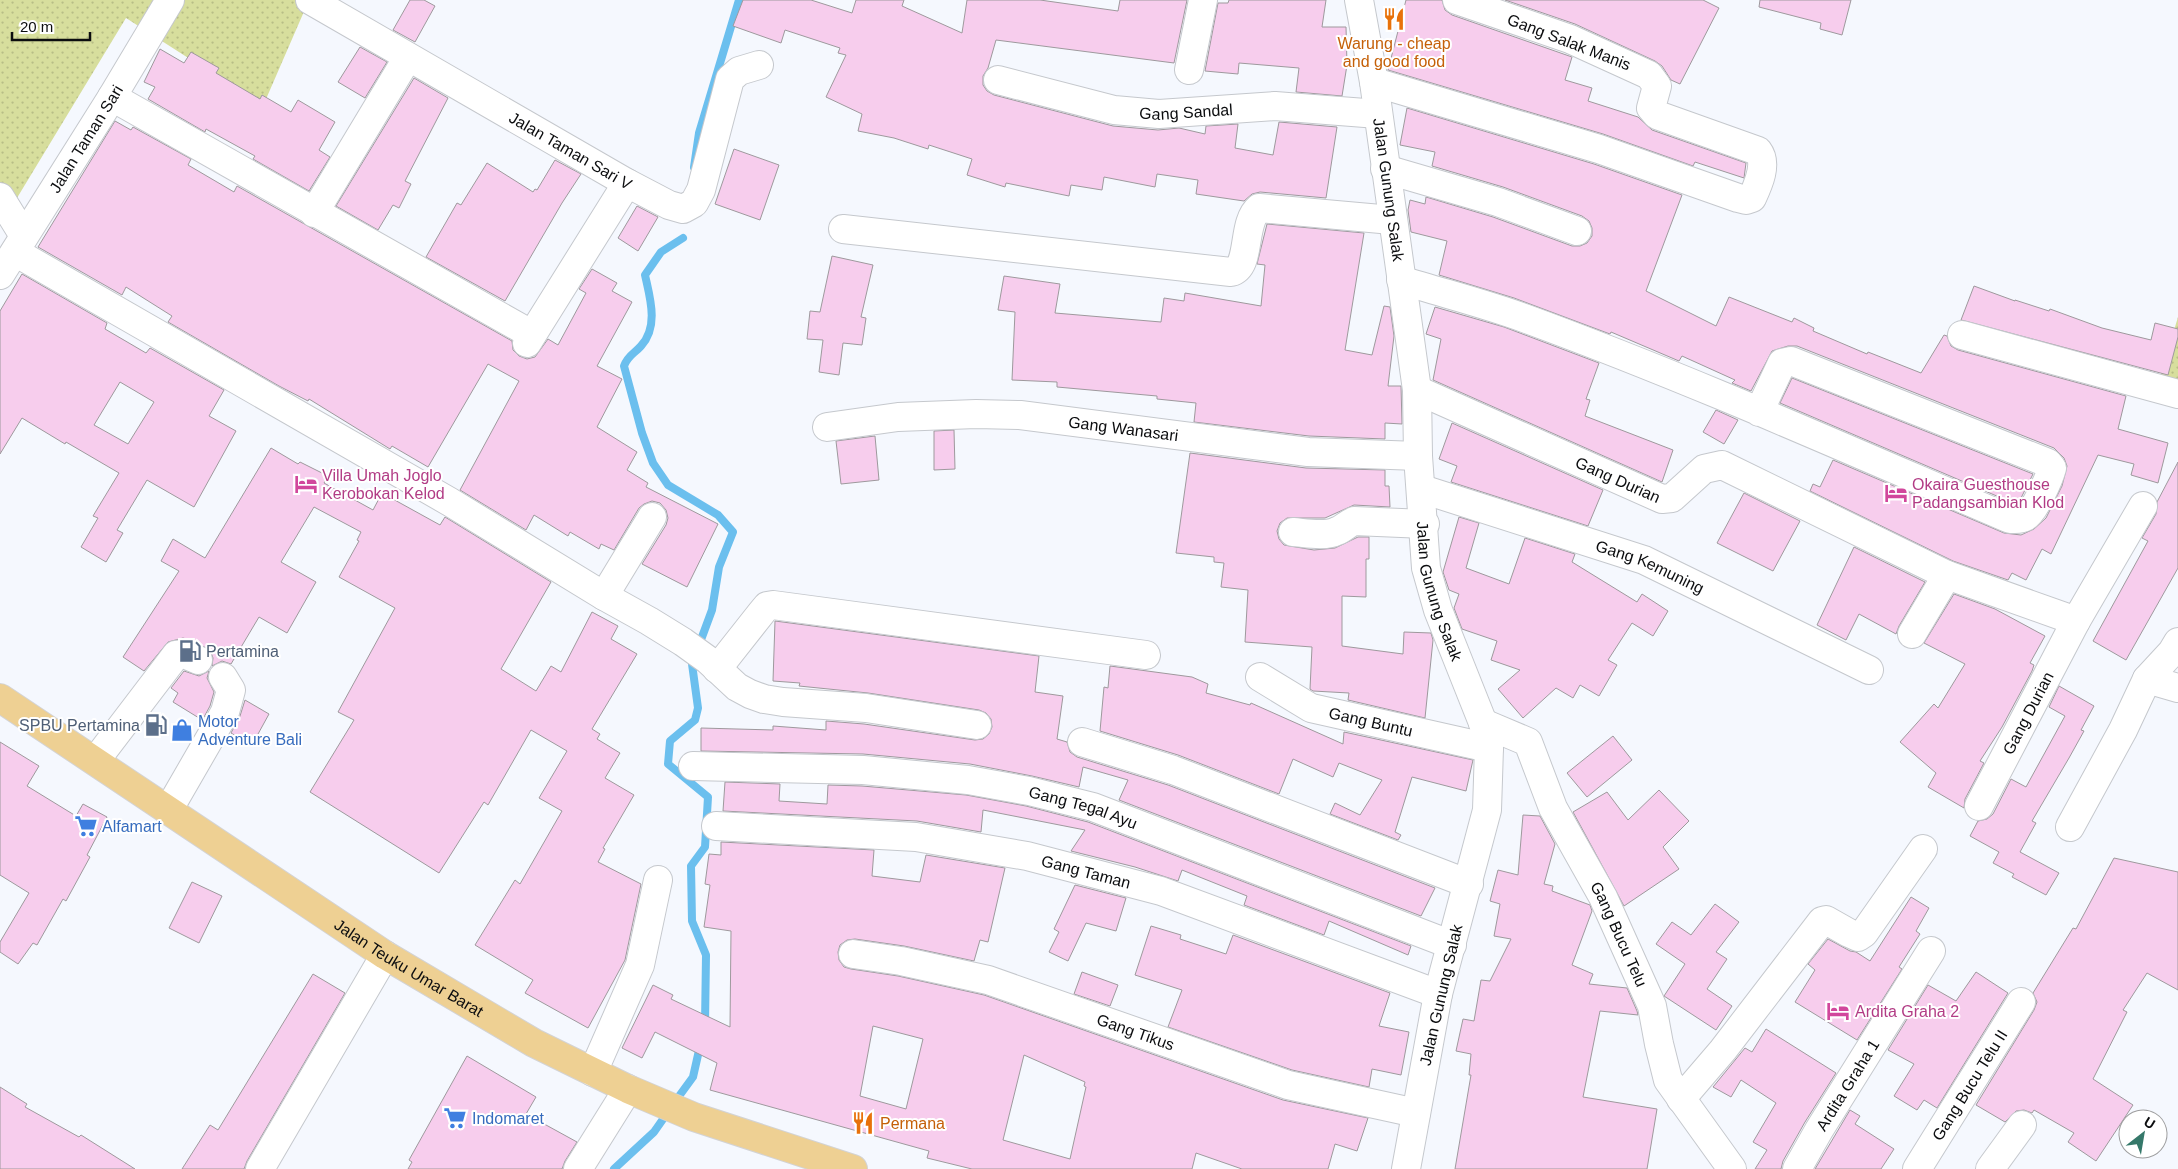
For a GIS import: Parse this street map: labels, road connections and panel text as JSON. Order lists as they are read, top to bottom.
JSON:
{
  "streets": {
    "main road": ["Jalan Teuku Umar Barat"],
    "street": [
      "Gang Salak Manis",
      "Gang Sandal",
      "Jalan Taman Sari",
      "Jalan Taman Sari V",
      "Jalan Gunung Salak",
      "Gang Wanasari",
      "Gang Durian",
      "Gang Kemuning",
      "Gang Buntu",
      "Gang Tegal Ayu",
      "Gang Taman",
      "Gang Bucu Telu",
      "Gang Tikus",
      "Ardita Graha 1",
      "Gang Bucu Telu II"
    ]
  },
  "crossings": [
    ["Gang Salak Manis", "Jalan Gunung Salak"],
    ["Gang Sandal", "Jalan Gunung Salak"],
    ["Jalan Gunung Salak", "Gang Wanasari"],
    ["Jalan Gunung Salak", "Gang Durian"],
    ["Jalan Gunung Salak", "Gang Kemuning"],
    ["Jalan Gunung Salak", "Gang Buntu"],
    ["Jalan Gunung Salak", "Gang Tegal Ayu"],
    ["Jalan Gunung Salak", "Gang Taman"],
    ["Jalan Gunung Salak", "Gang Bucu Telu"],
    ["Jalan Gunung Salak", "Gang Tikus"],
    ["Gang Buntu", "Gang Bucu Telu"]
  ],
  "places": {
    "restaurant": ["Warung - cheap and good food", "Permana"],
    "hotel": ["Villa Umah Joglo Kerobokan Kelod", "Okaira Guesthouse Padangsambian Klod", "Ardita Graha 2"],
    "fuel station": ["Pertamina", "SPBU Pertamina"],
    "shop": ["Motor Adventure Bali"],
    "supermarket": ["Alfamart", "Indomaret"]
  },
  "scale_bar": "20 m",
  "north": "top right"
}
